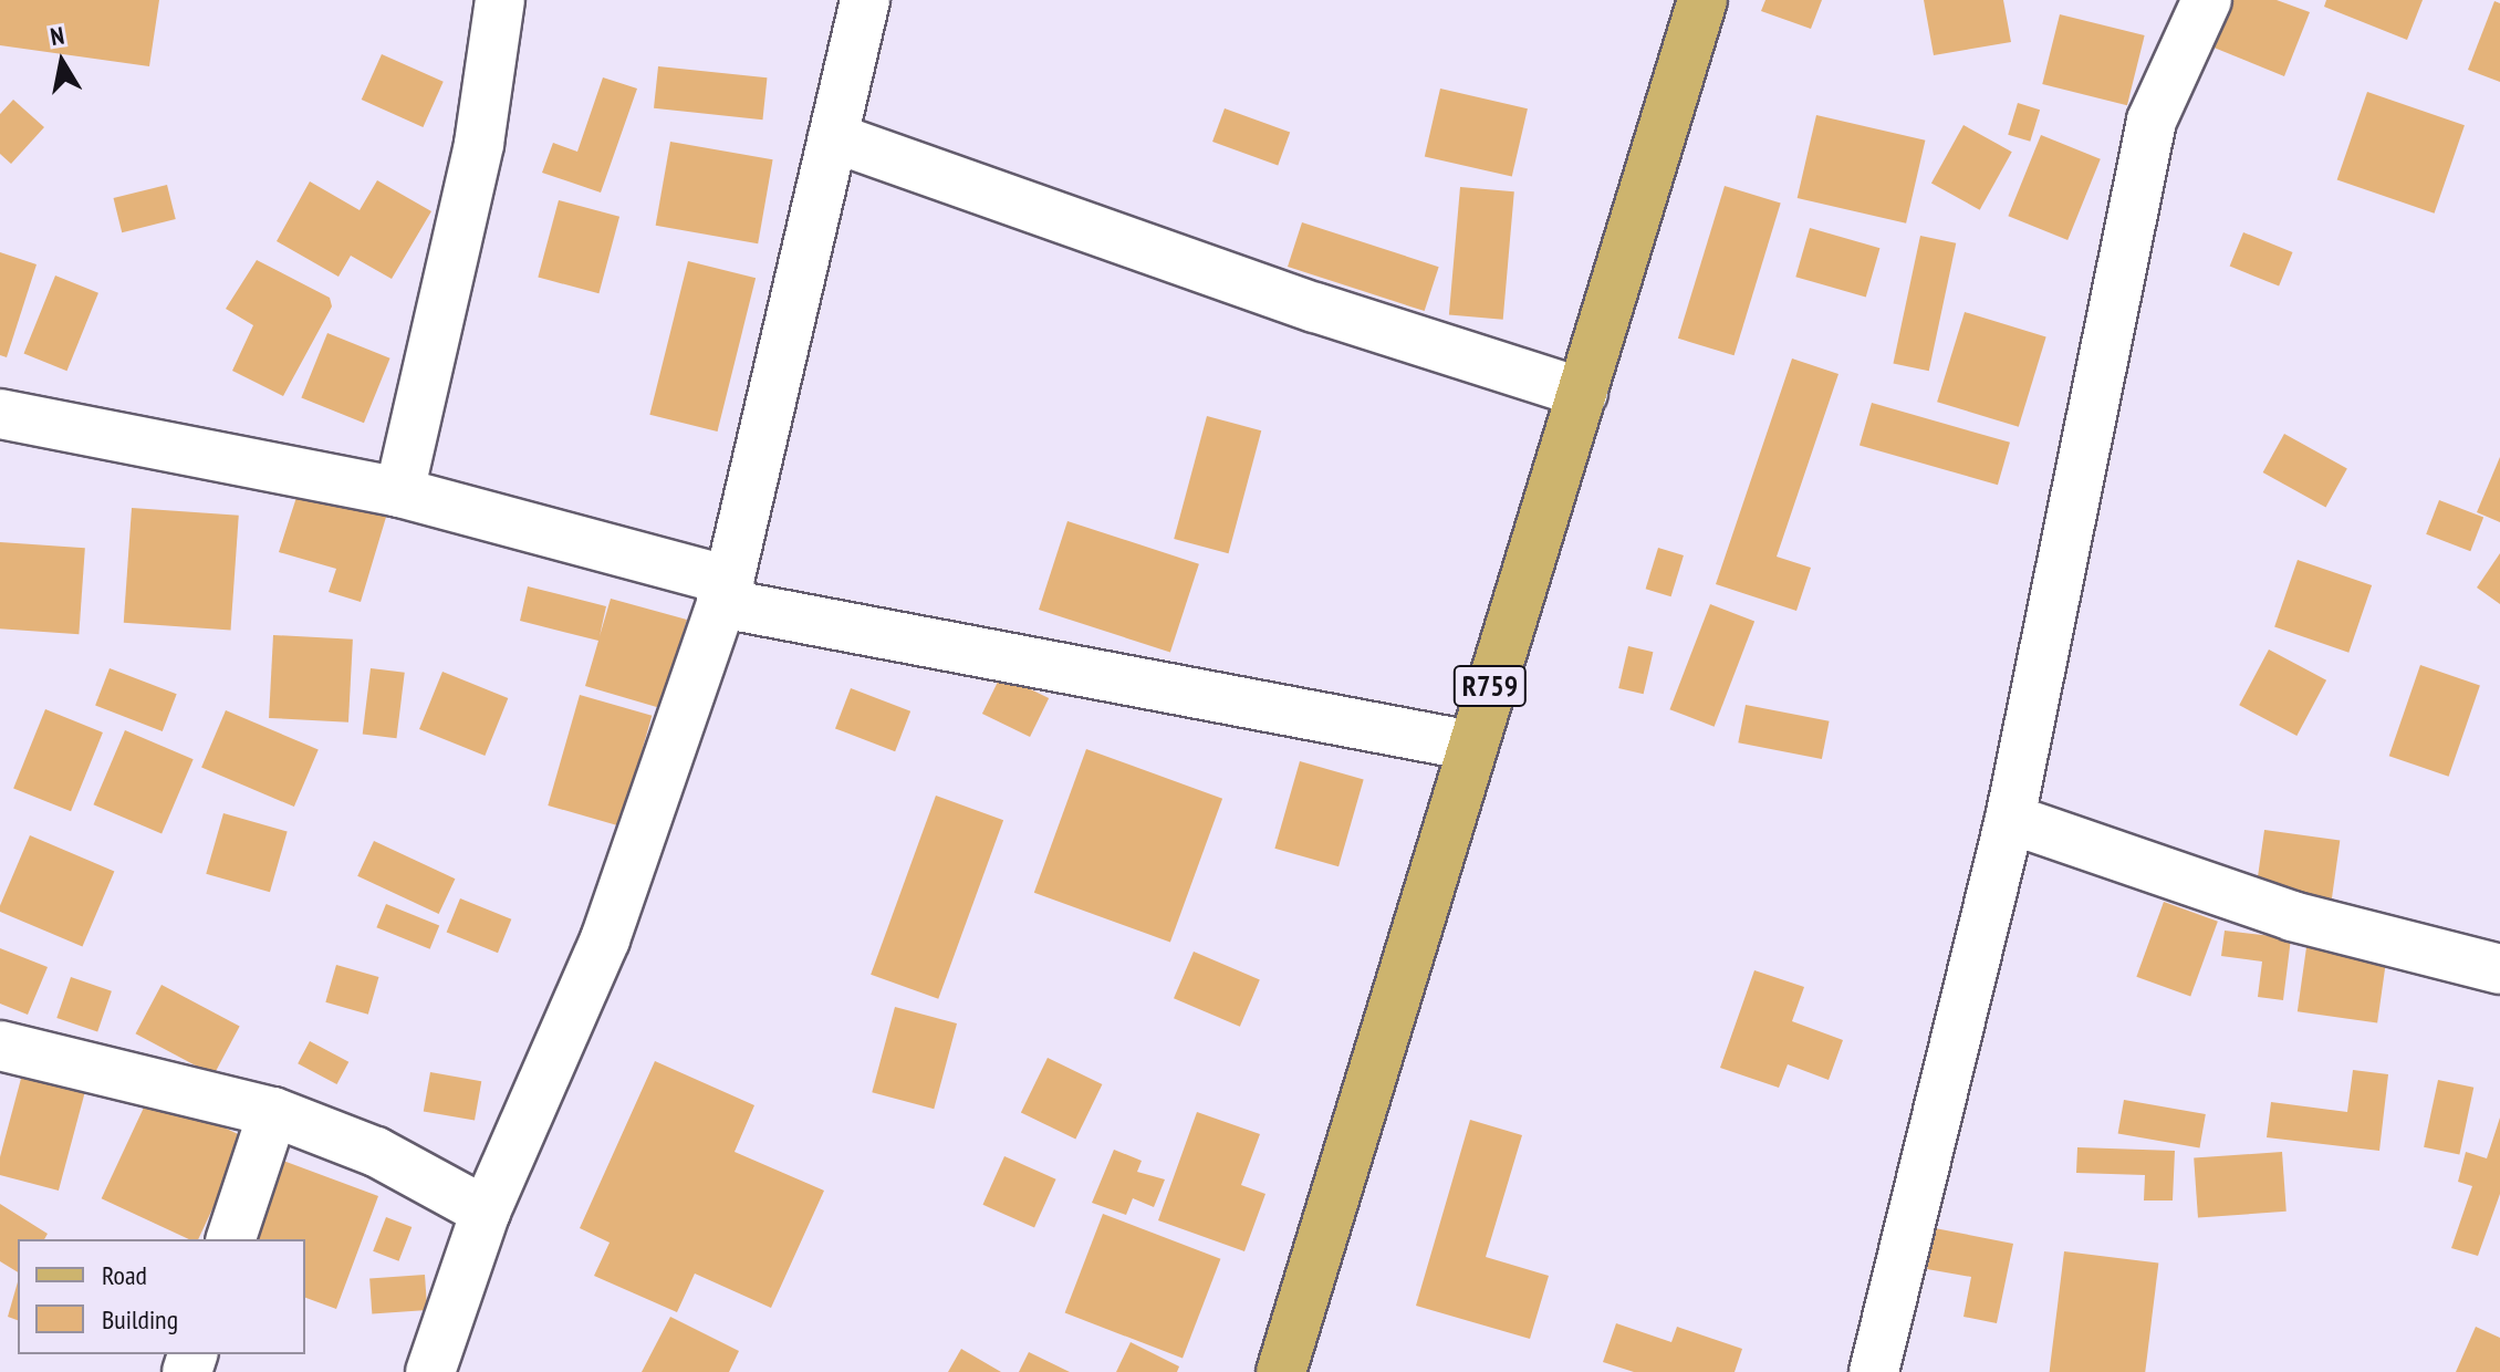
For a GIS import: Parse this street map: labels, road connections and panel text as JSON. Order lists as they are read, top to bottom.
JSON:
{
  "streets": {
    "main road": ["R759"]
  },
  "legend": ["Road", "Building"],
  "north": "top"
}
